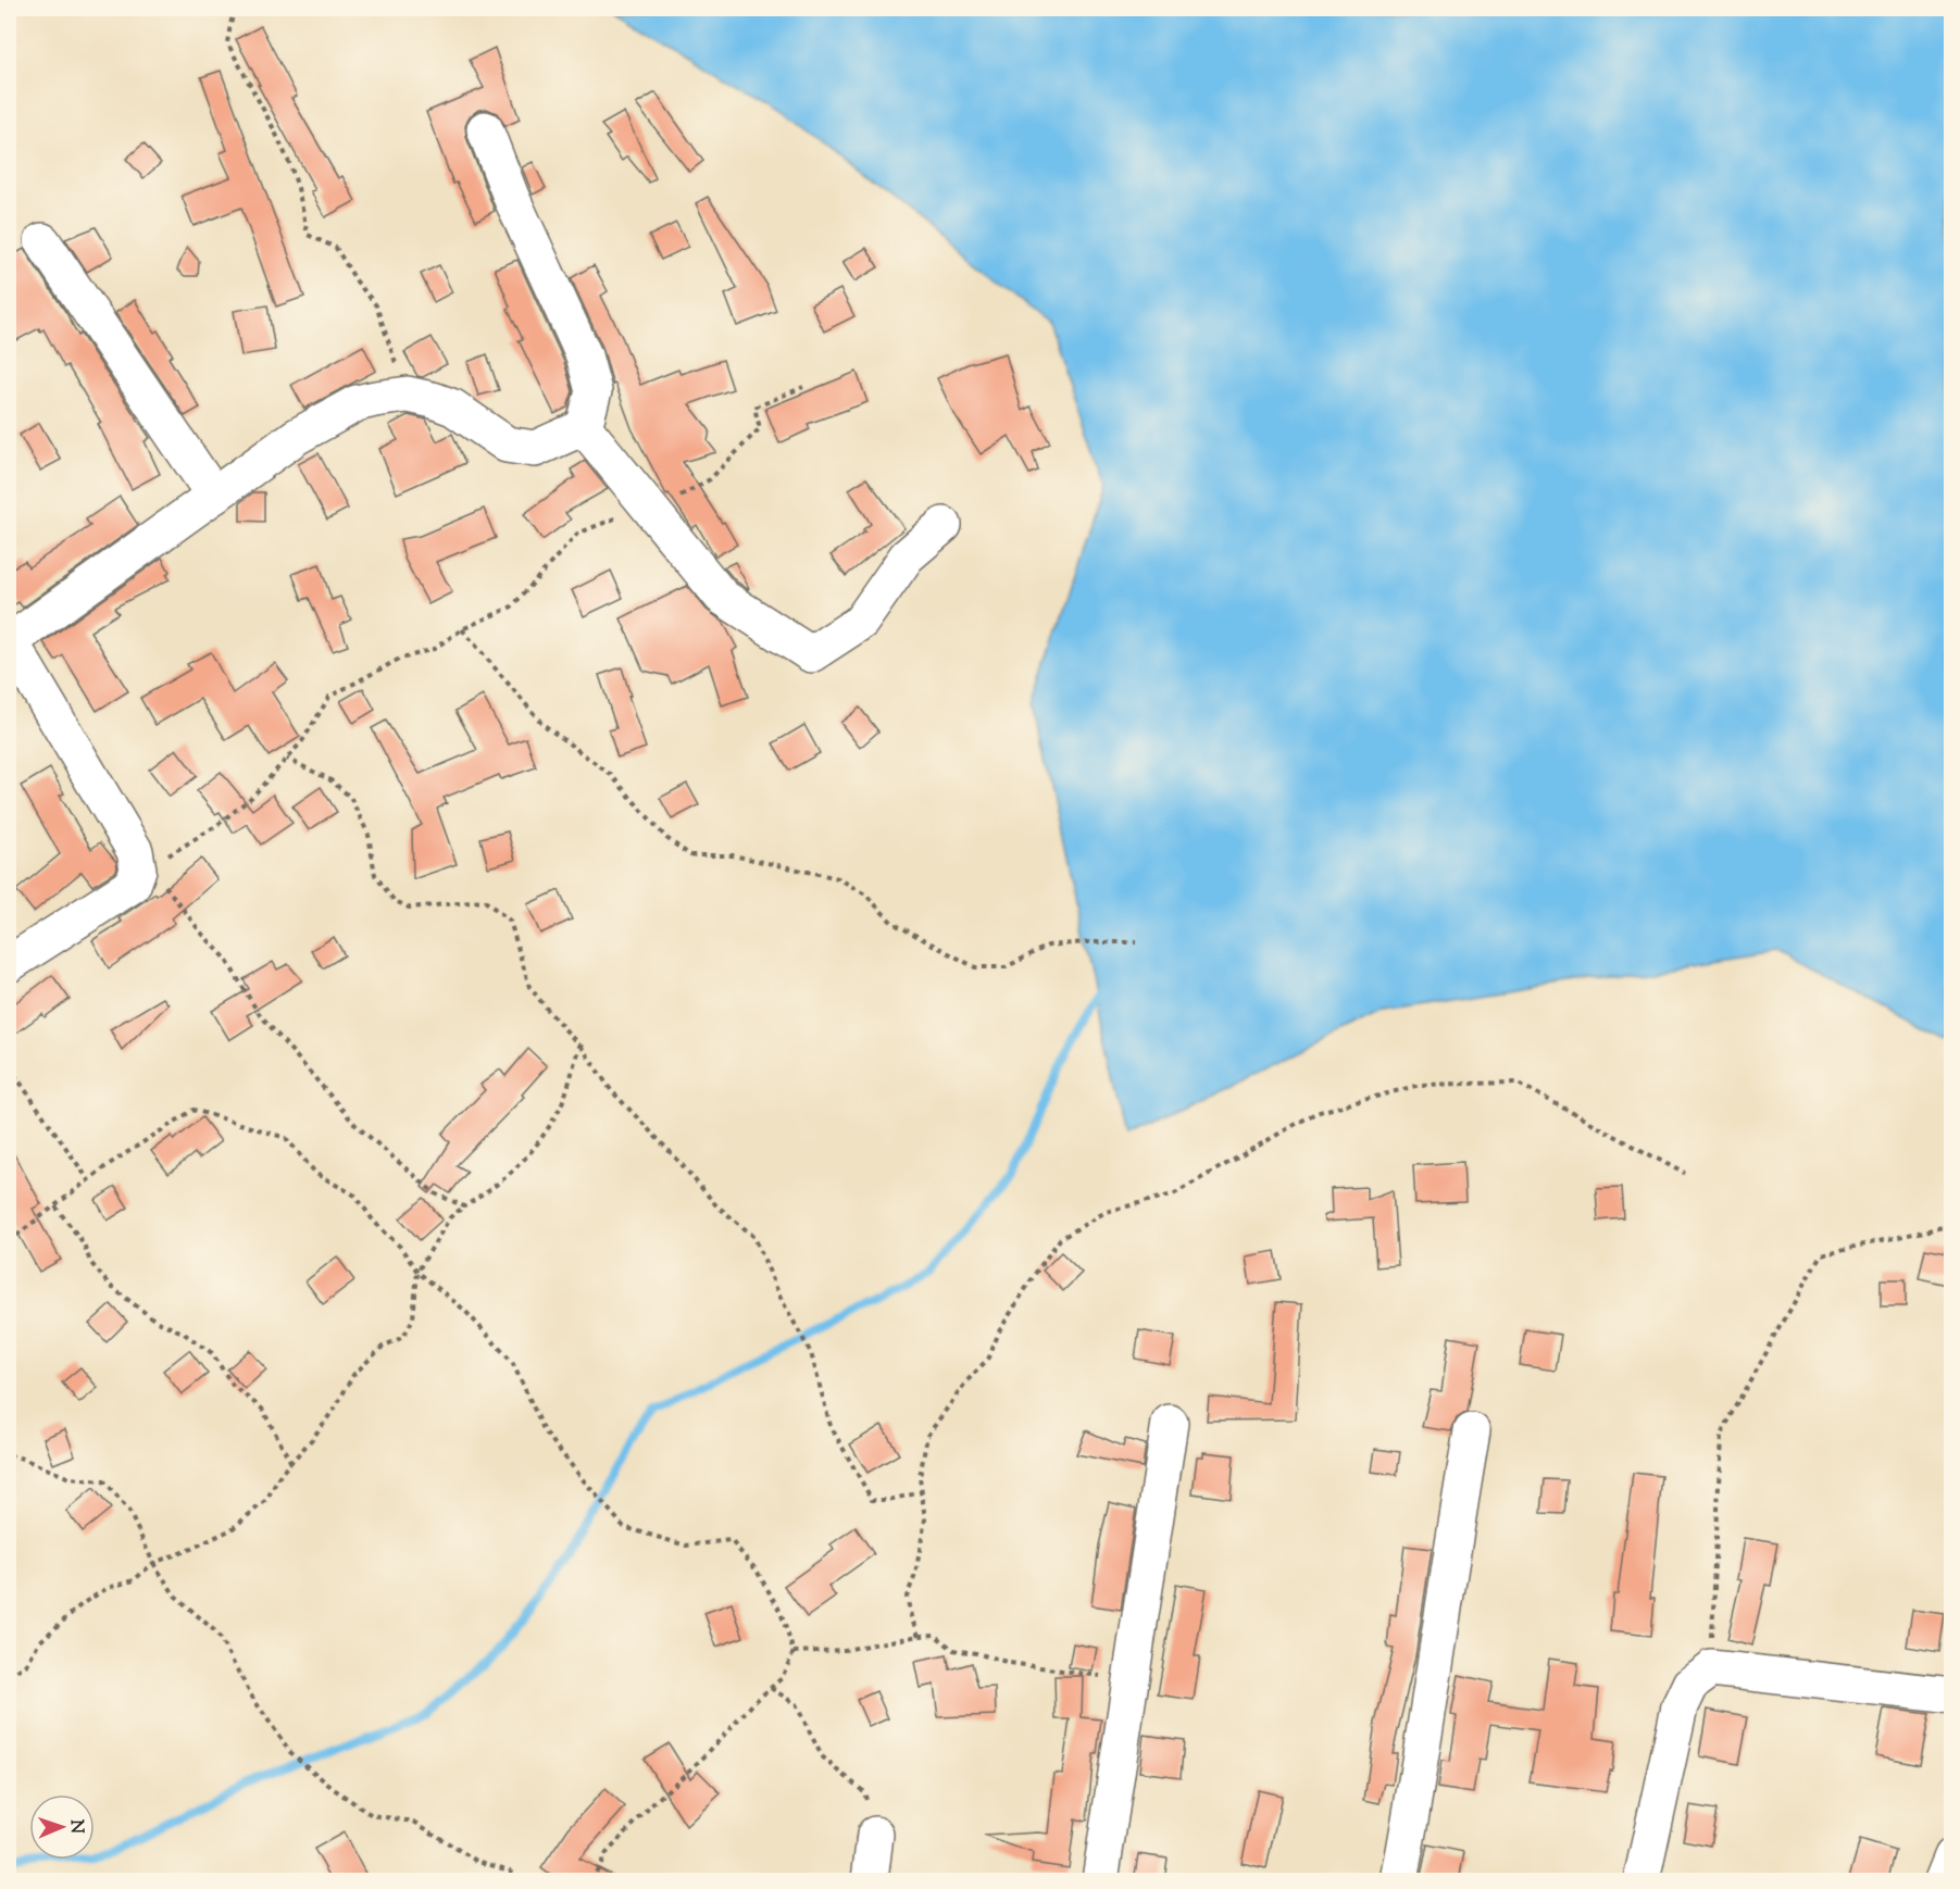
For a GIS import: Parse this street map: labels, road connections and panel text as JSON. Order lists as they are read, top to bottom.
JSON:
{
  "north": "right"
}
